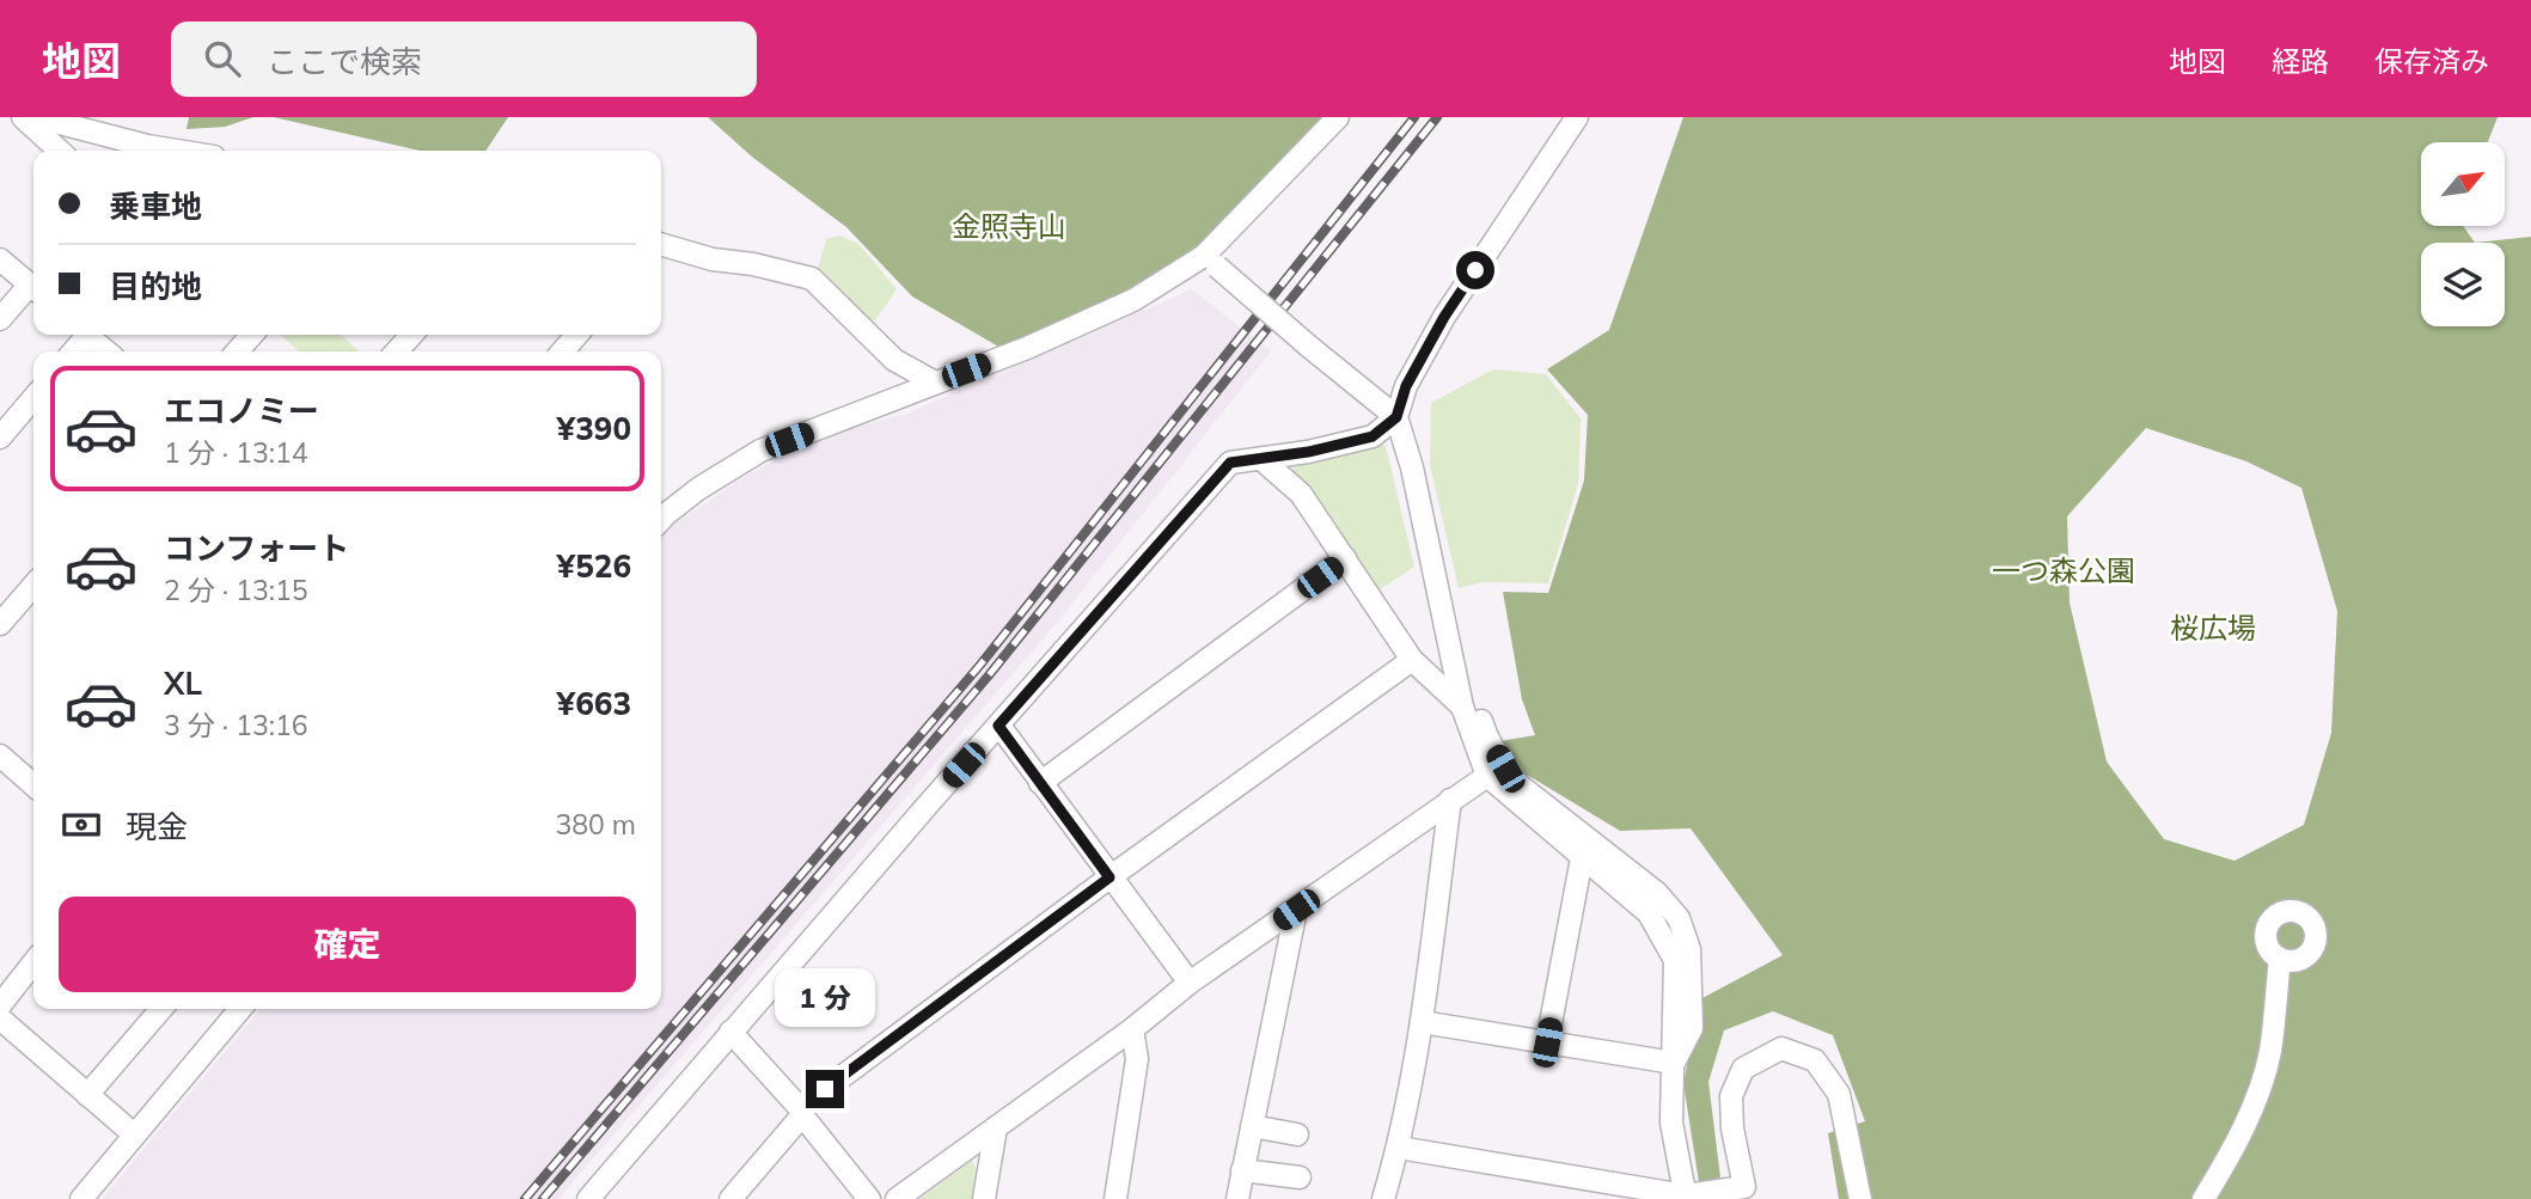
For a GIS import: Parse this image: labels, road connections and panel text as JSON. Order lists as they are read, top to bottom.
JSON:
{
  "parks": ["金照寺山", "一つ森公園", "桜広場"],
  "north": "top right",
  "page": {
    "header": "地図",
    "search": "ここで検索",
    "nav": ["地図", "経路", "保存済み"],
    "banner": ["乗車地", "目的地"],
    "list": [
      {
        "name": "エコノミー",
        "note": "1 分 · 13:14",
        "value": "¥390"
      },
      {
        "name": "コンフォート",
        "note": "2 分 · 13:15",
        "value": "¥526"
      },
      {
        "name": "XL",
        "note": "3 分 · 13:16",
        "value": "¥663"
      }
    ],
    "pay": ["現金", "380 m"],
    "buttons": "確定",
    "bubble": "1 分"
  }
}
